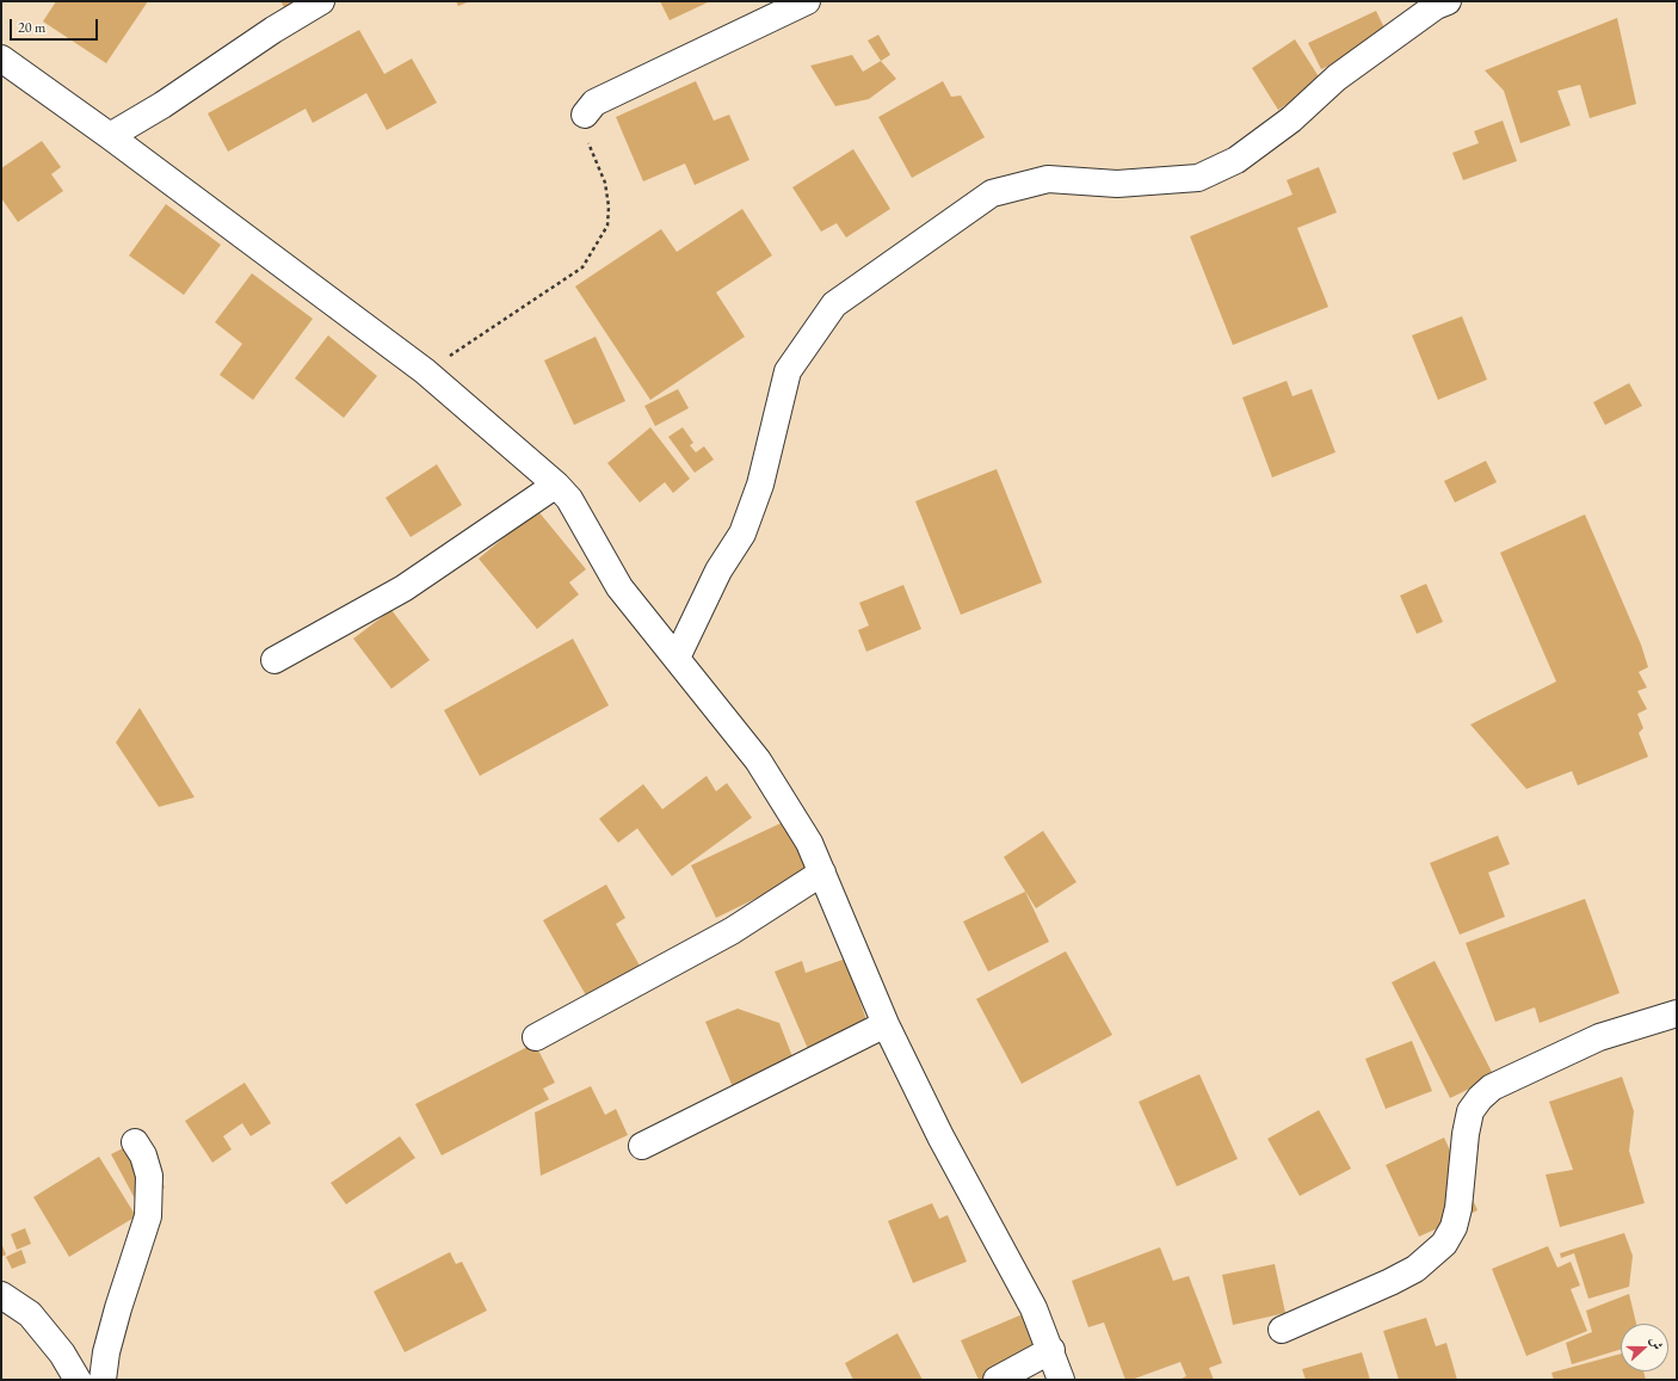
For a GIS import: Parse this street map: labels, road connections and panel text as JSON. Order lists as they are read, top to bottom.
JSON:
{
  "scale_bar": "20 m",
  "north": "right"
}
